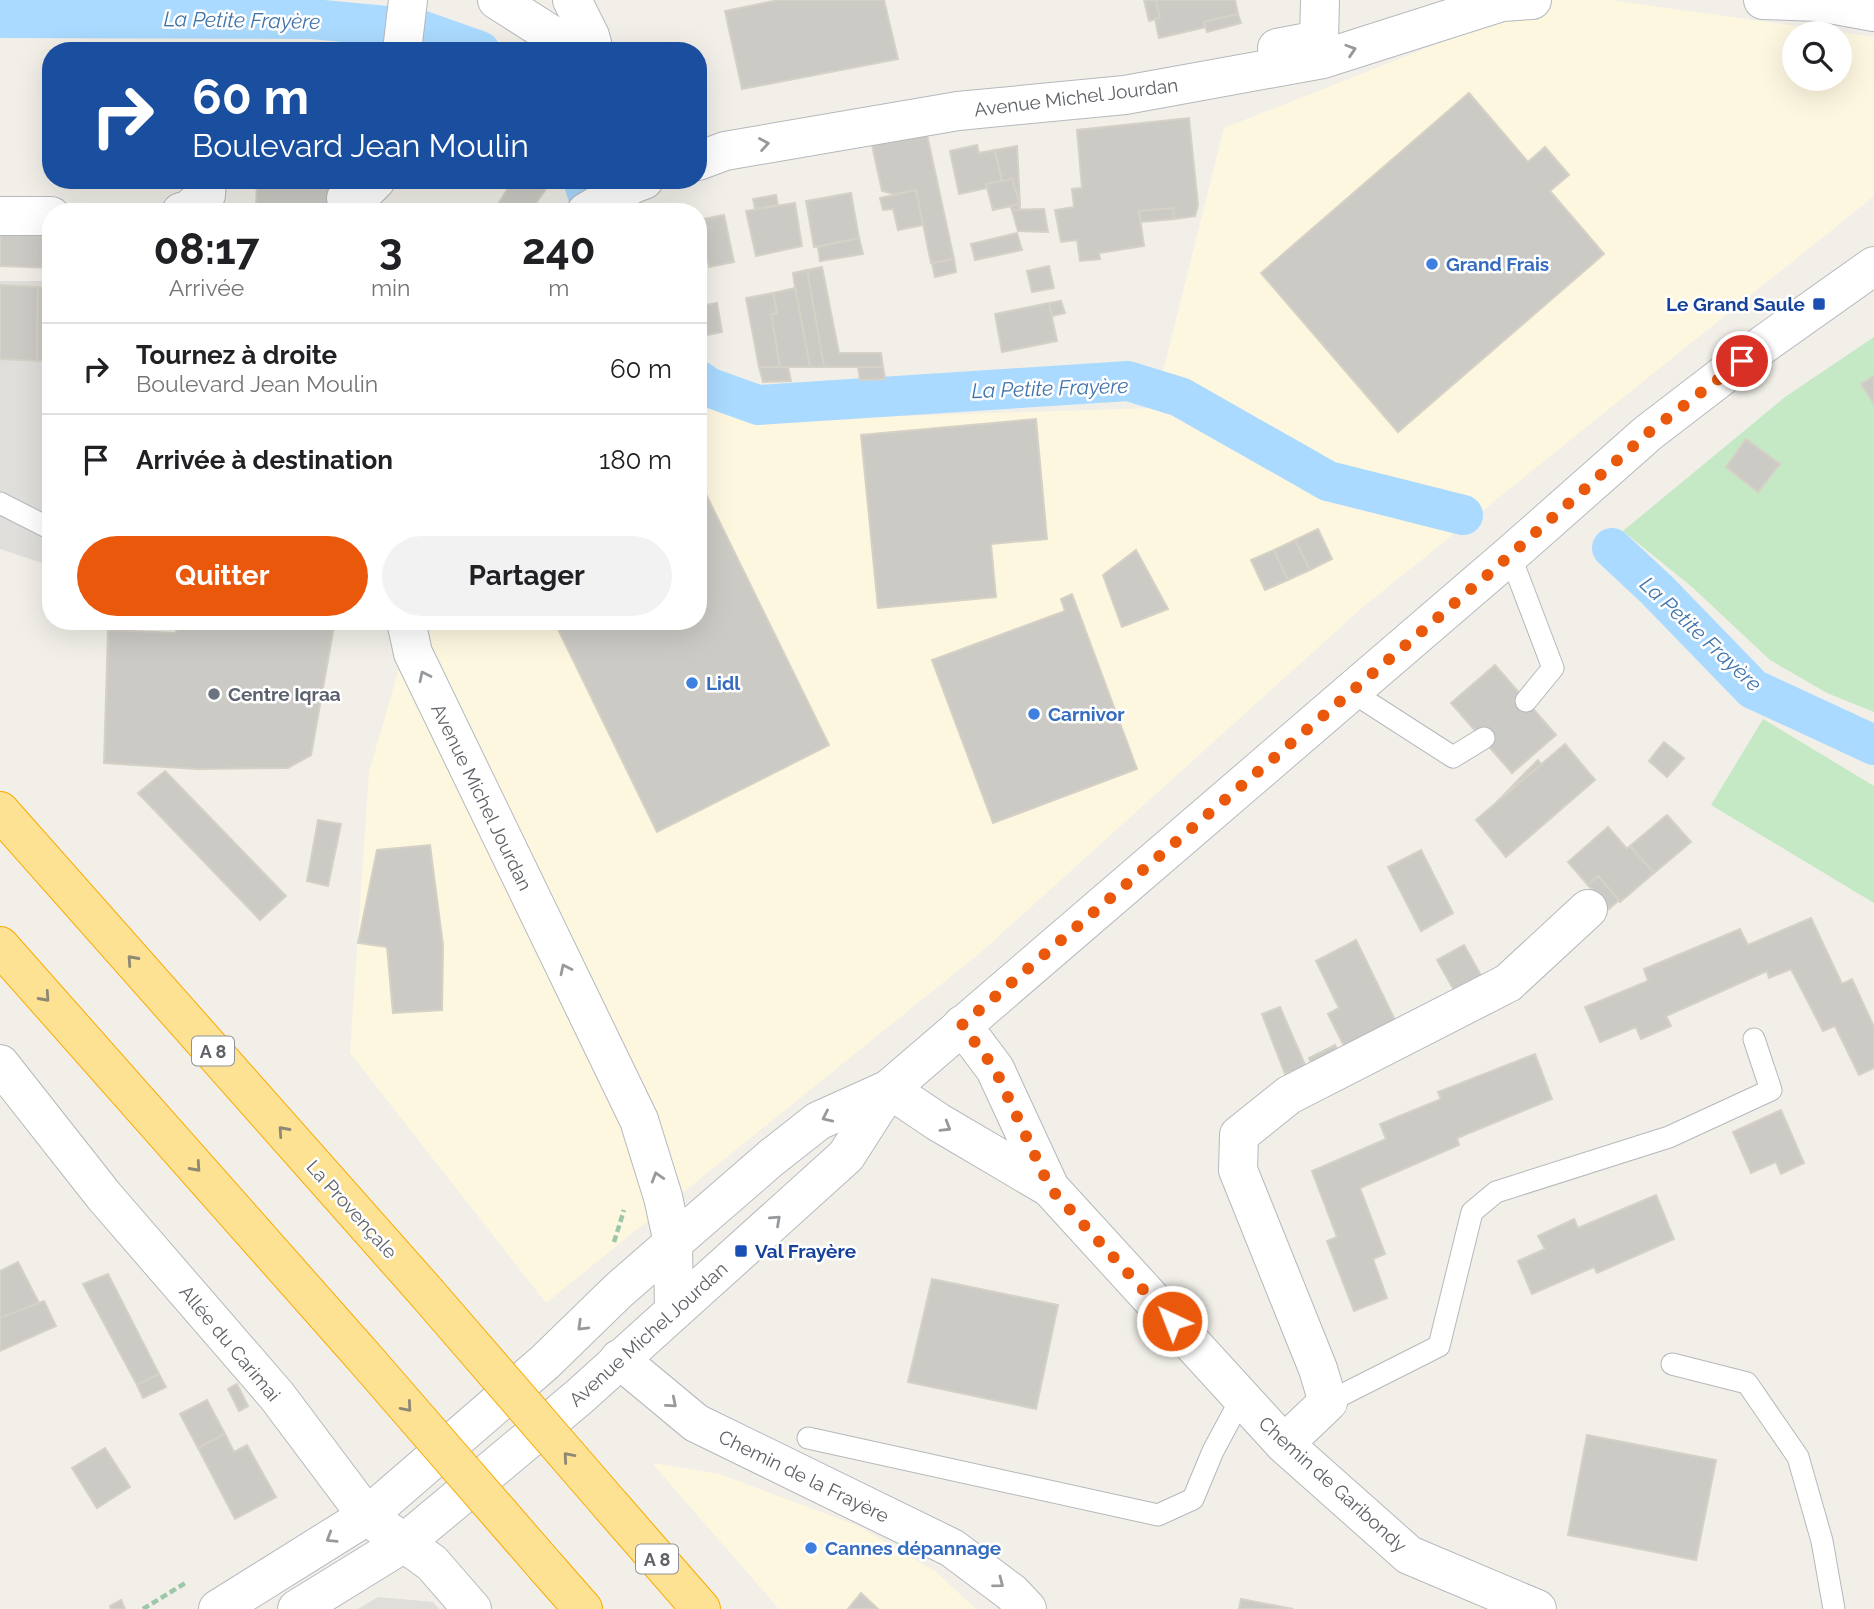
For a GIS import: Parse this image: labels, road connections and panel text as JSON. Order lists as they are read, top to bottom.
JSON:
{
  "streets": {
    "highway": ["A 8", "La Provençale"],
    "street": [
      "Avenue Michel Jourdan",
      "Allée du Carimai",
      "Chemin de la Frayère",
      "Chemin de Garibondy"
    ]
  },
  "crossings": [
    ["Avenue Michel Jourdan", "Allée du Carimai"],
    ["Avenue Michel Jourdan", "Chemin de la Frayère"],
    ["Avenue Michel Jourdan", "Chemin de Garibondy"]
  ],
  "one_way": ["Chemin de la Frayère"],
  "water": ["La Petite Frayère"],
  "places": {
    "other": [
      "Grand Frais",
      "Lidl",
      "Centre Iqraa",
      "Carnivor",
      "Cannes dépannage"
    ],
    "transit": ["Le Grand Saule", "Val Frayère"]
  },
  "page": {
    "turn": ["60 m", "Boulevard Jean Moulin"],
    "eta": [
      "08:17",
      "Arrivée",
      "3",
      "min",
      "240",
      "m"
    ],
    "list": [
      {
        "name": "Tournez à droite",
        "note": "Boulevard Jean Moulin",
        "value": "60 m"
      },
      {
        "name": "Arrivée à destination",
        "value": "180 m"
      }
    ],
    "buttons": ["Quitter", "Partager"]
  }
}
